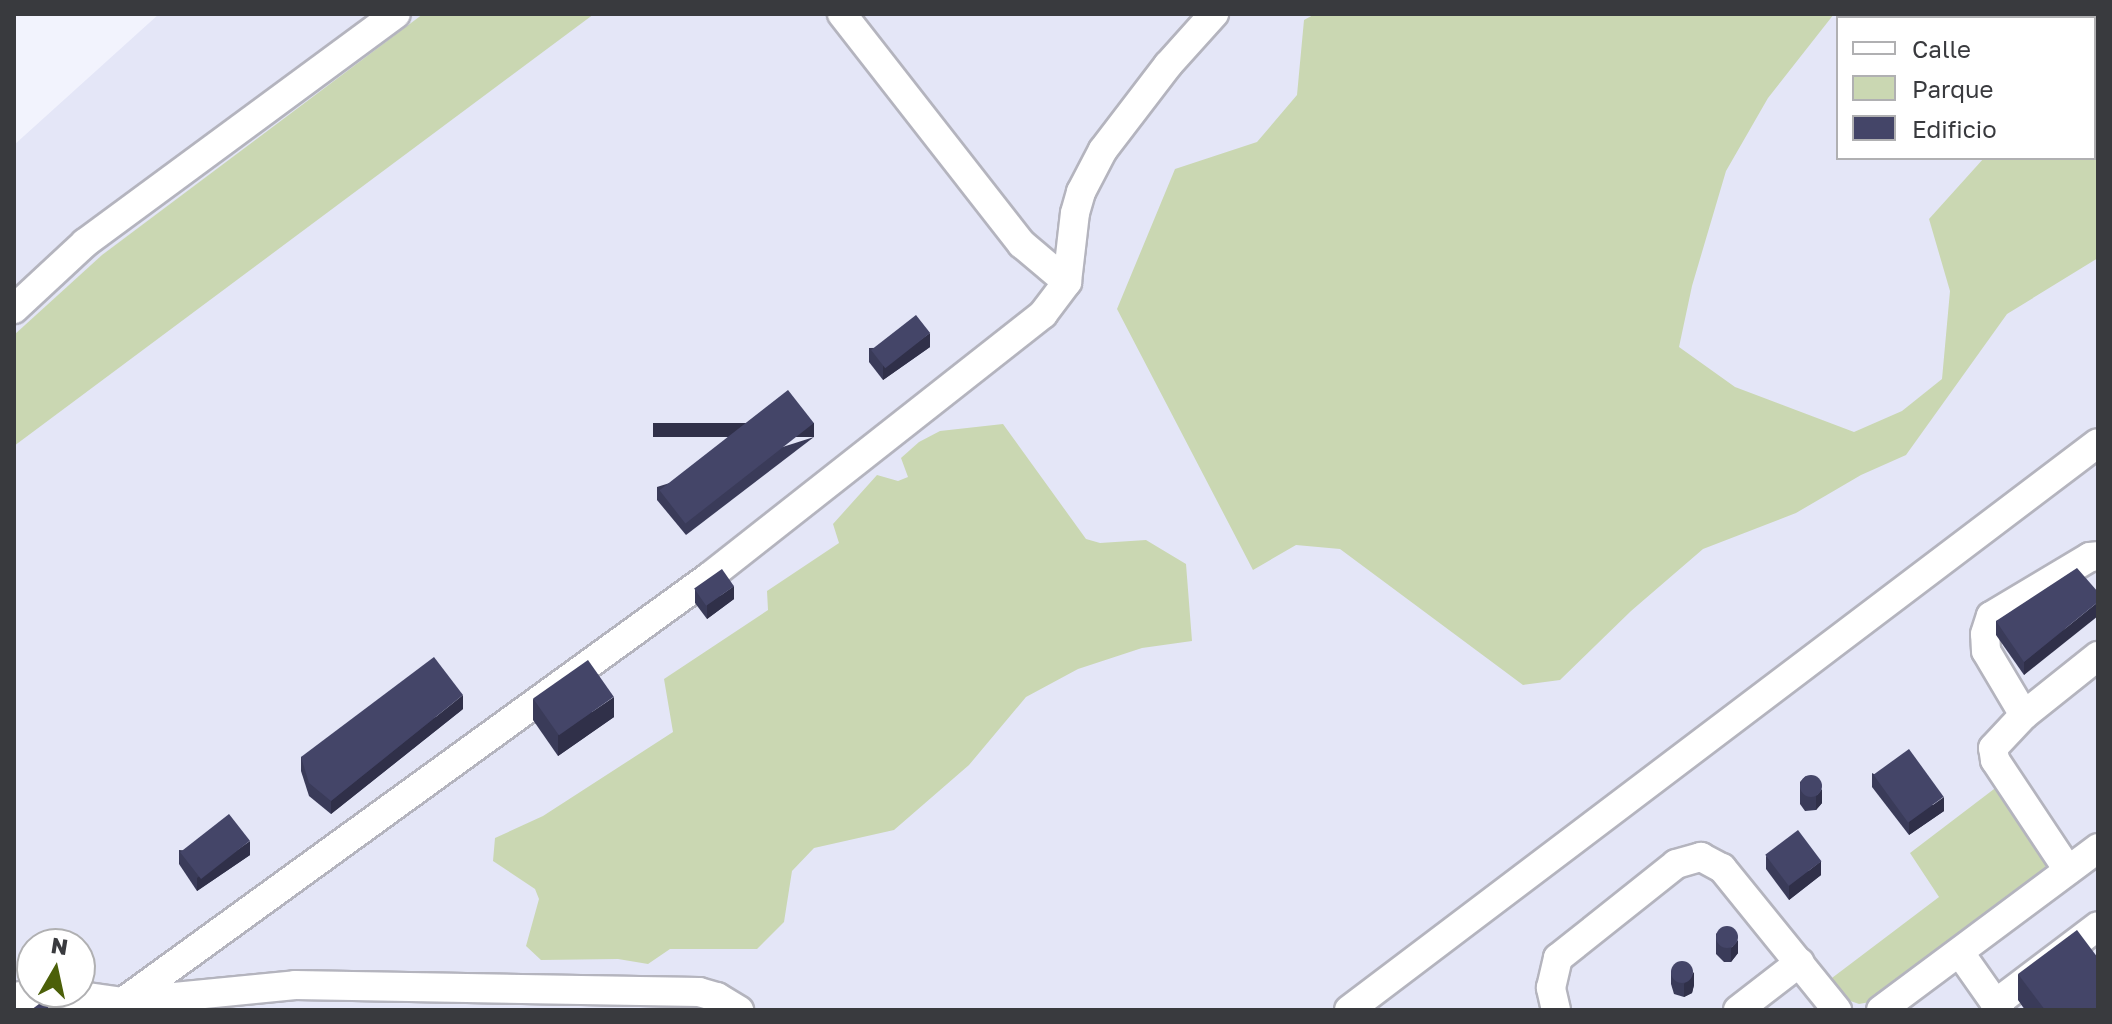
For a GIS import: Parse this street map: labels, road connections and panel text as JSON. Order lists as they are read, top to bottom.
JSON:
{
  "legend": ["Calle", "Parque", "Edificio"],
  "north": "top"
}
